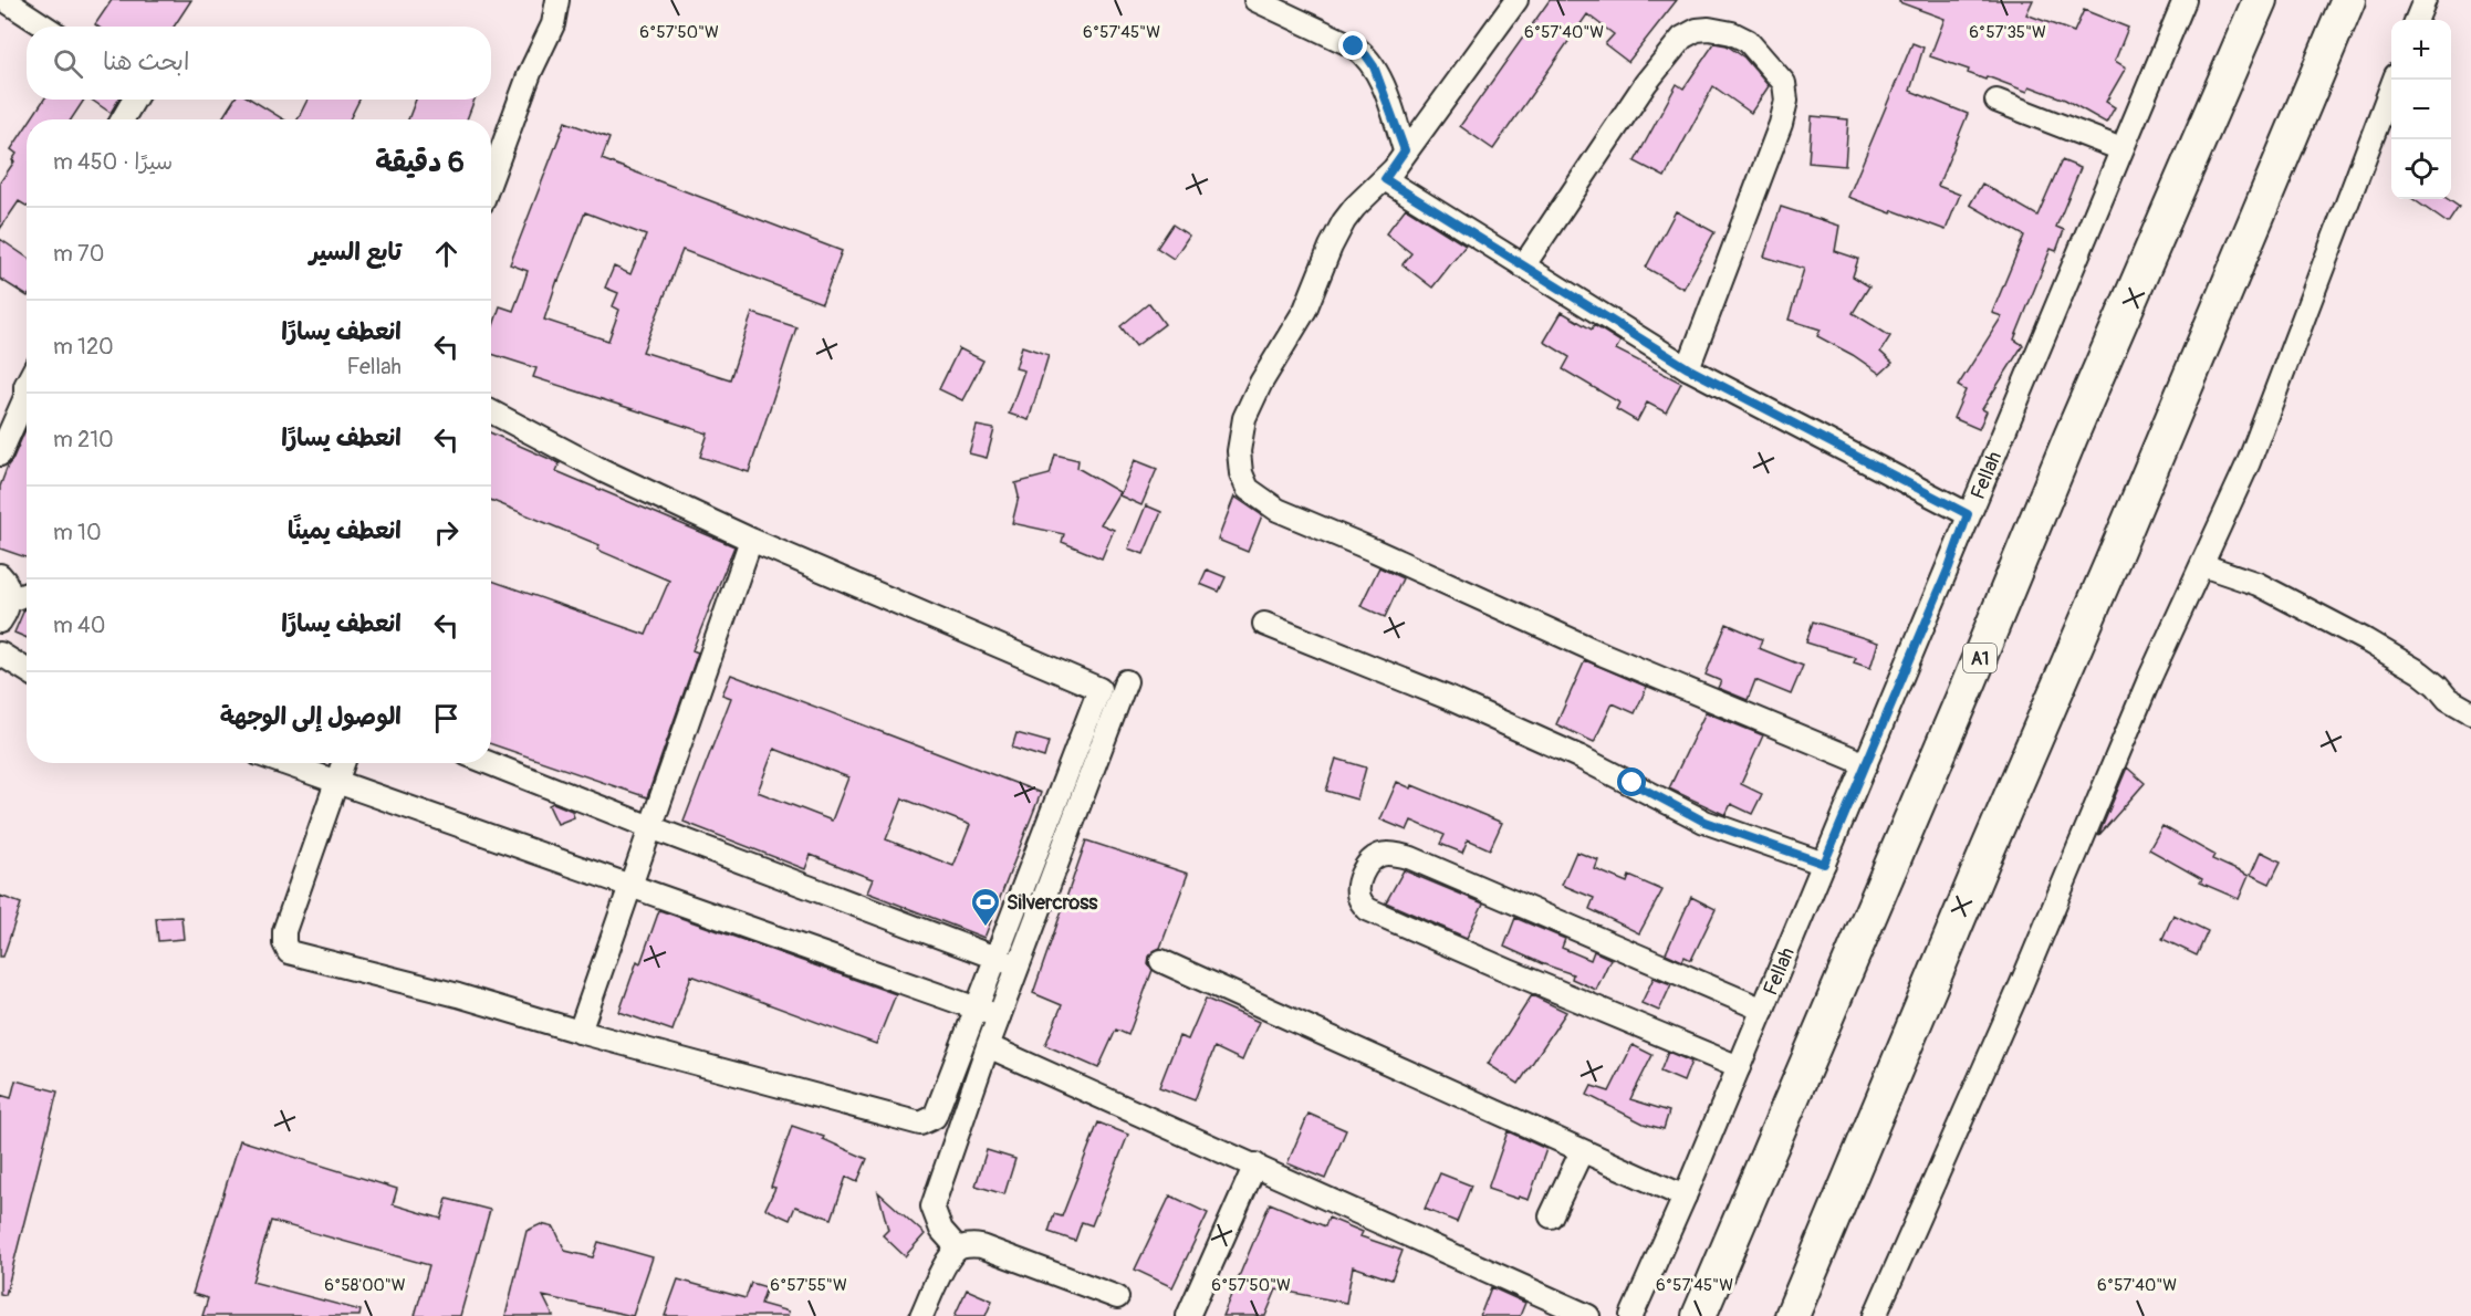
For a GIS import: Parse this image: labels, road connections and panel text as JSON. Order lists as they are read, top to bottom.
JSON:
{
  "streets": {
    "highway": ["A1"],
    "street": ["Fellah"]
  },
  "places": {
    "sports": ["Silvercross"]
  },
  "page": {
    "map_buttons": ["+", "−"],
    "search": "ابحث هنا",
    "heading": ["6 دقيقة", "سيرًا · 450 m"],
    "list": [
      ["تابع السير", "70 m"],
      ["انعطف يسارًا", "Fellah", "120 m"],
      ["انعطف يسارًا", "210 m"],
      ["انعطف يمينًا", "10 m"],
      ["انعطف يسارًا", "40 m"],
      "الوصول إلى الوجهة"
    ]
  },
  "coordinates": [
    "6°57'50\"W",
    "6°57'45\"W",
    "6°57'40\"W",
    "6°57'35\"W",
    "6°58'00\"W",
    "6°57'55\"W"
  ]
}
